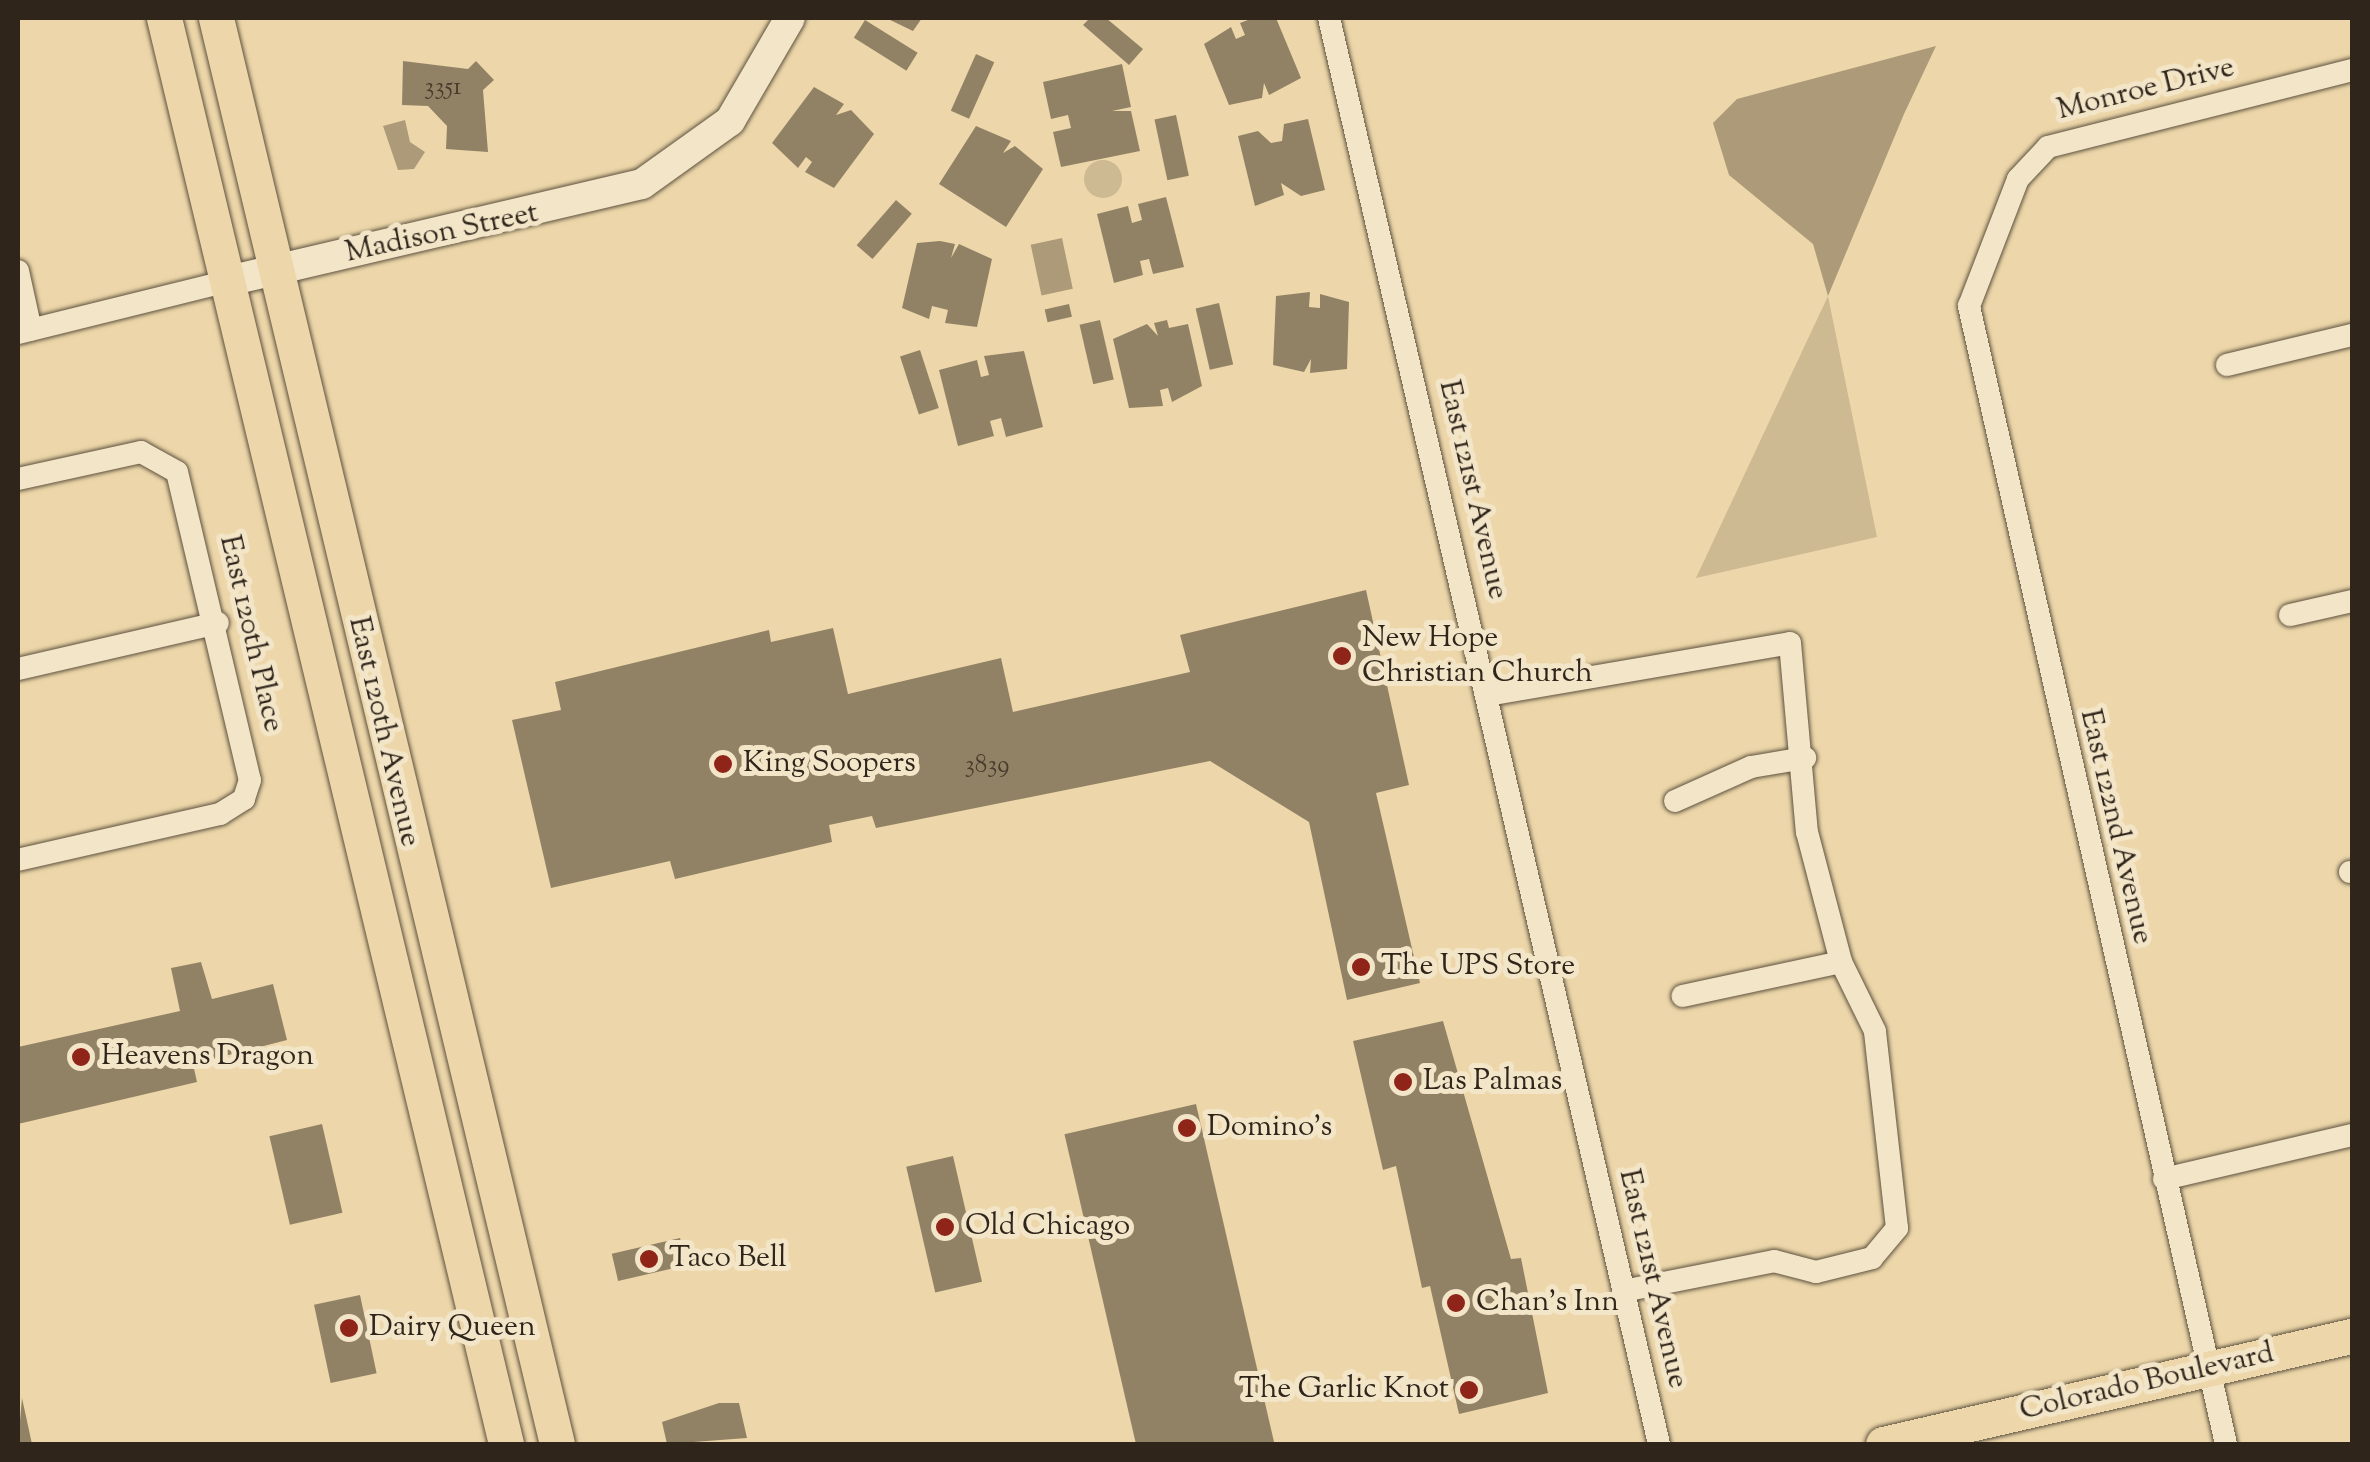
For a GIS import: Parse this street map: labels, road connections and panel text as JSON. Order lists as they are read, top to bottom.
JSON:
{
  "streets": {
    "main road": ["East 120th Avenue", "Colorado Boulevard"],
    "street": [
      "Monroe Drive",
      "Madison Street",
      "East 121st Avenue",
      "East 120th Place",
      "East 122nd Avenue"
    ]
  },
  "crossings": [
    ["Monroe Drive", "East 122nd Avenue"],
    ["Madison Street", "East 120th Avenue"],
    ["East 122nd Avenue", "Colorado Boulevard"]
  ],
  "places": [
    "New Hope Christian Church",
    "King Soopers",
    "The UPS Store",
    "Heavens Dragon",
    "Las Palmas",
    "Domino's",
    "Old Chicago",
    "Taco Bell",
    "Chan's Inn",
    "Dairy Queen",
    "The Garlic Knot"
  ],
  "house_numbers": ["3351", "3839"]
}
